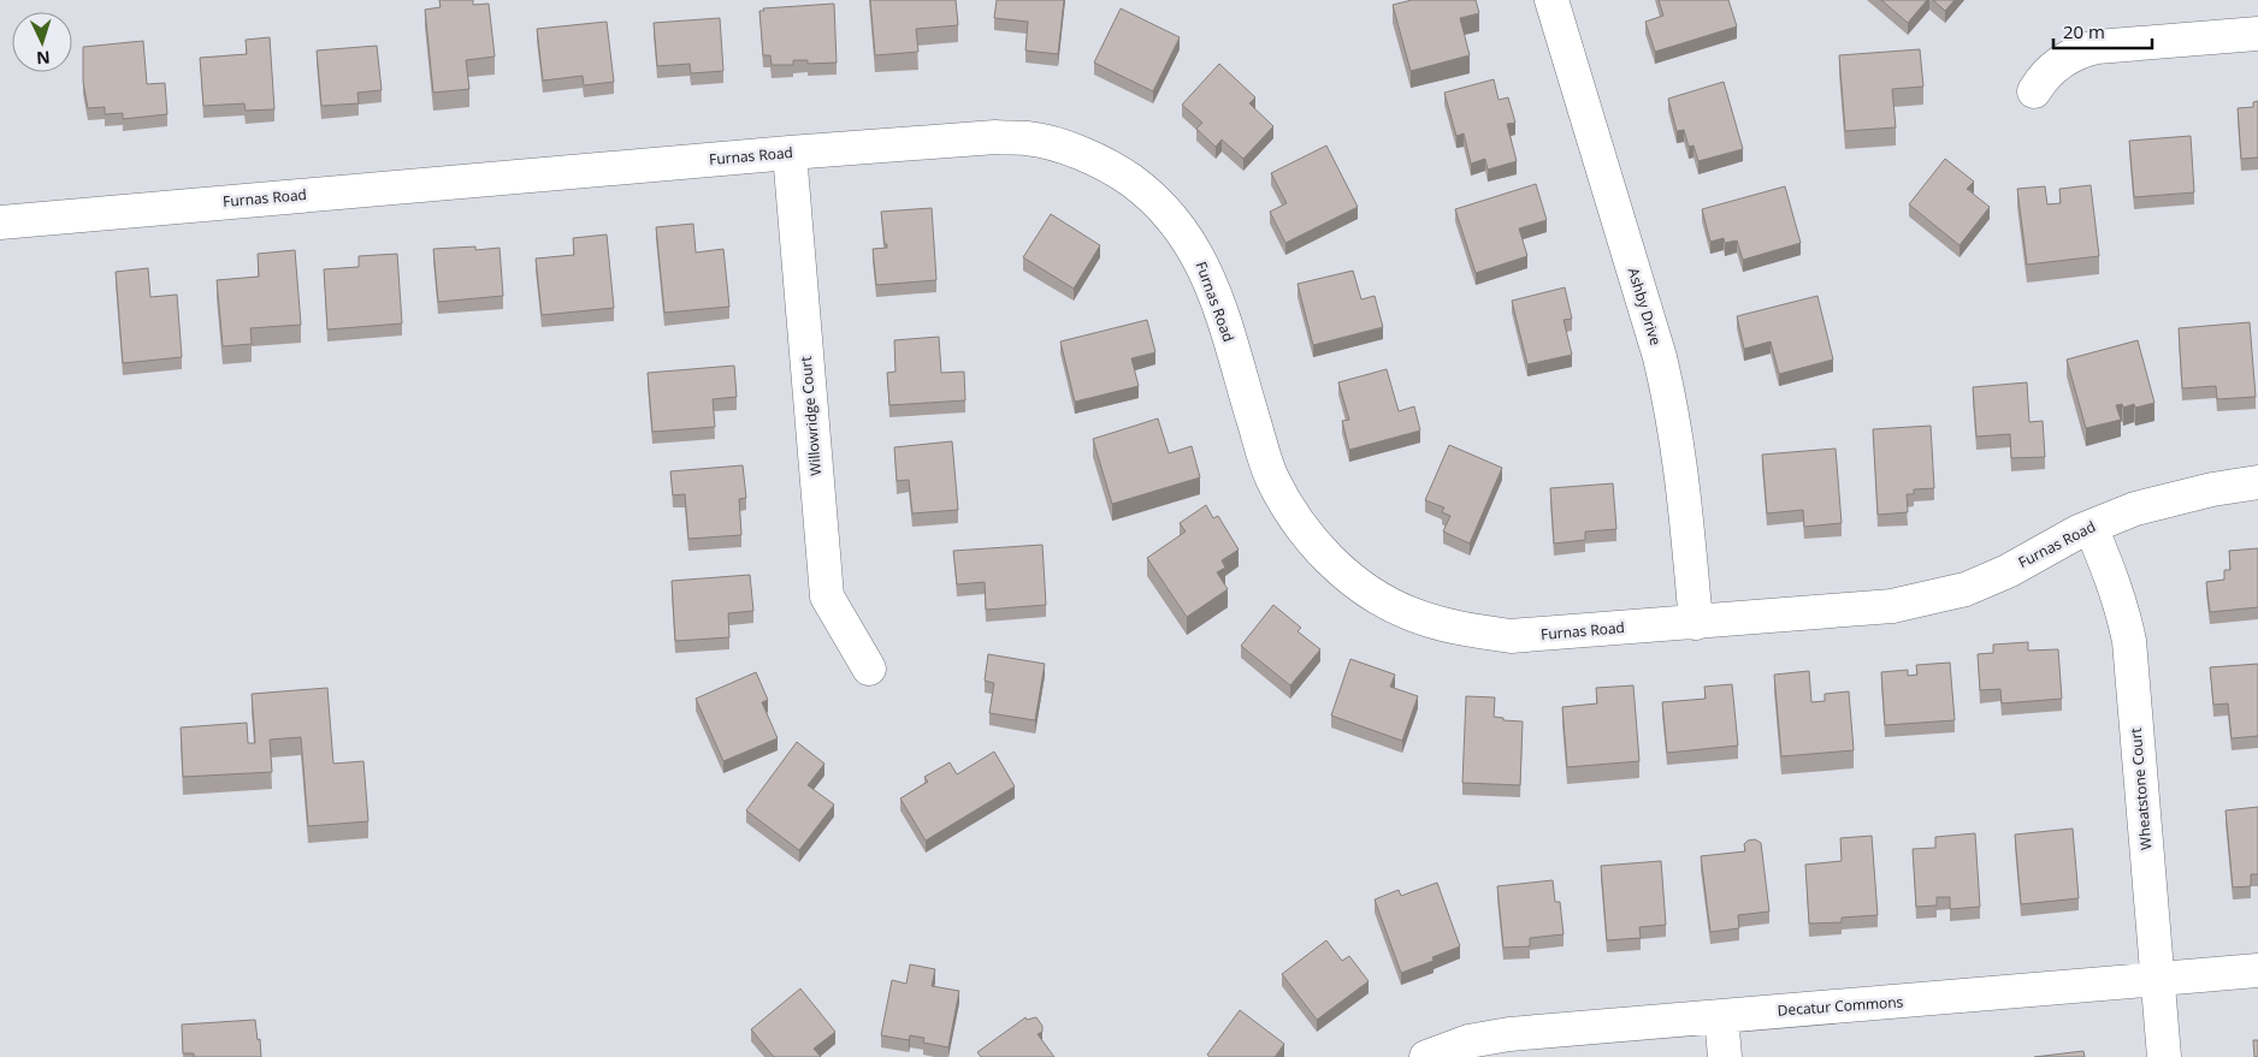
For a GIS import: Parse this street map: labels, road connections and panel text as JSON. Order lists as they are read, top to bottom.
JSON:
{
  "streets": {
    "street": [
      "Furnas Road",
      "Ashby Drive",
      "Willowridge Court",
      "Wheatstone Court",
      "Decatur Commons"
    ]
  },
  "crossings": [
    ["Furnas Road", "Ashby Drive"],
    ["Furnas Road", "Willowridge Court"],
    ["Furnas Road", "Wheatstone Court"],
    ["Wheatstone Court", "Decatur Commons"]
  ],
  "scale_bar": "20 m",
  "north": "bottom"
}
